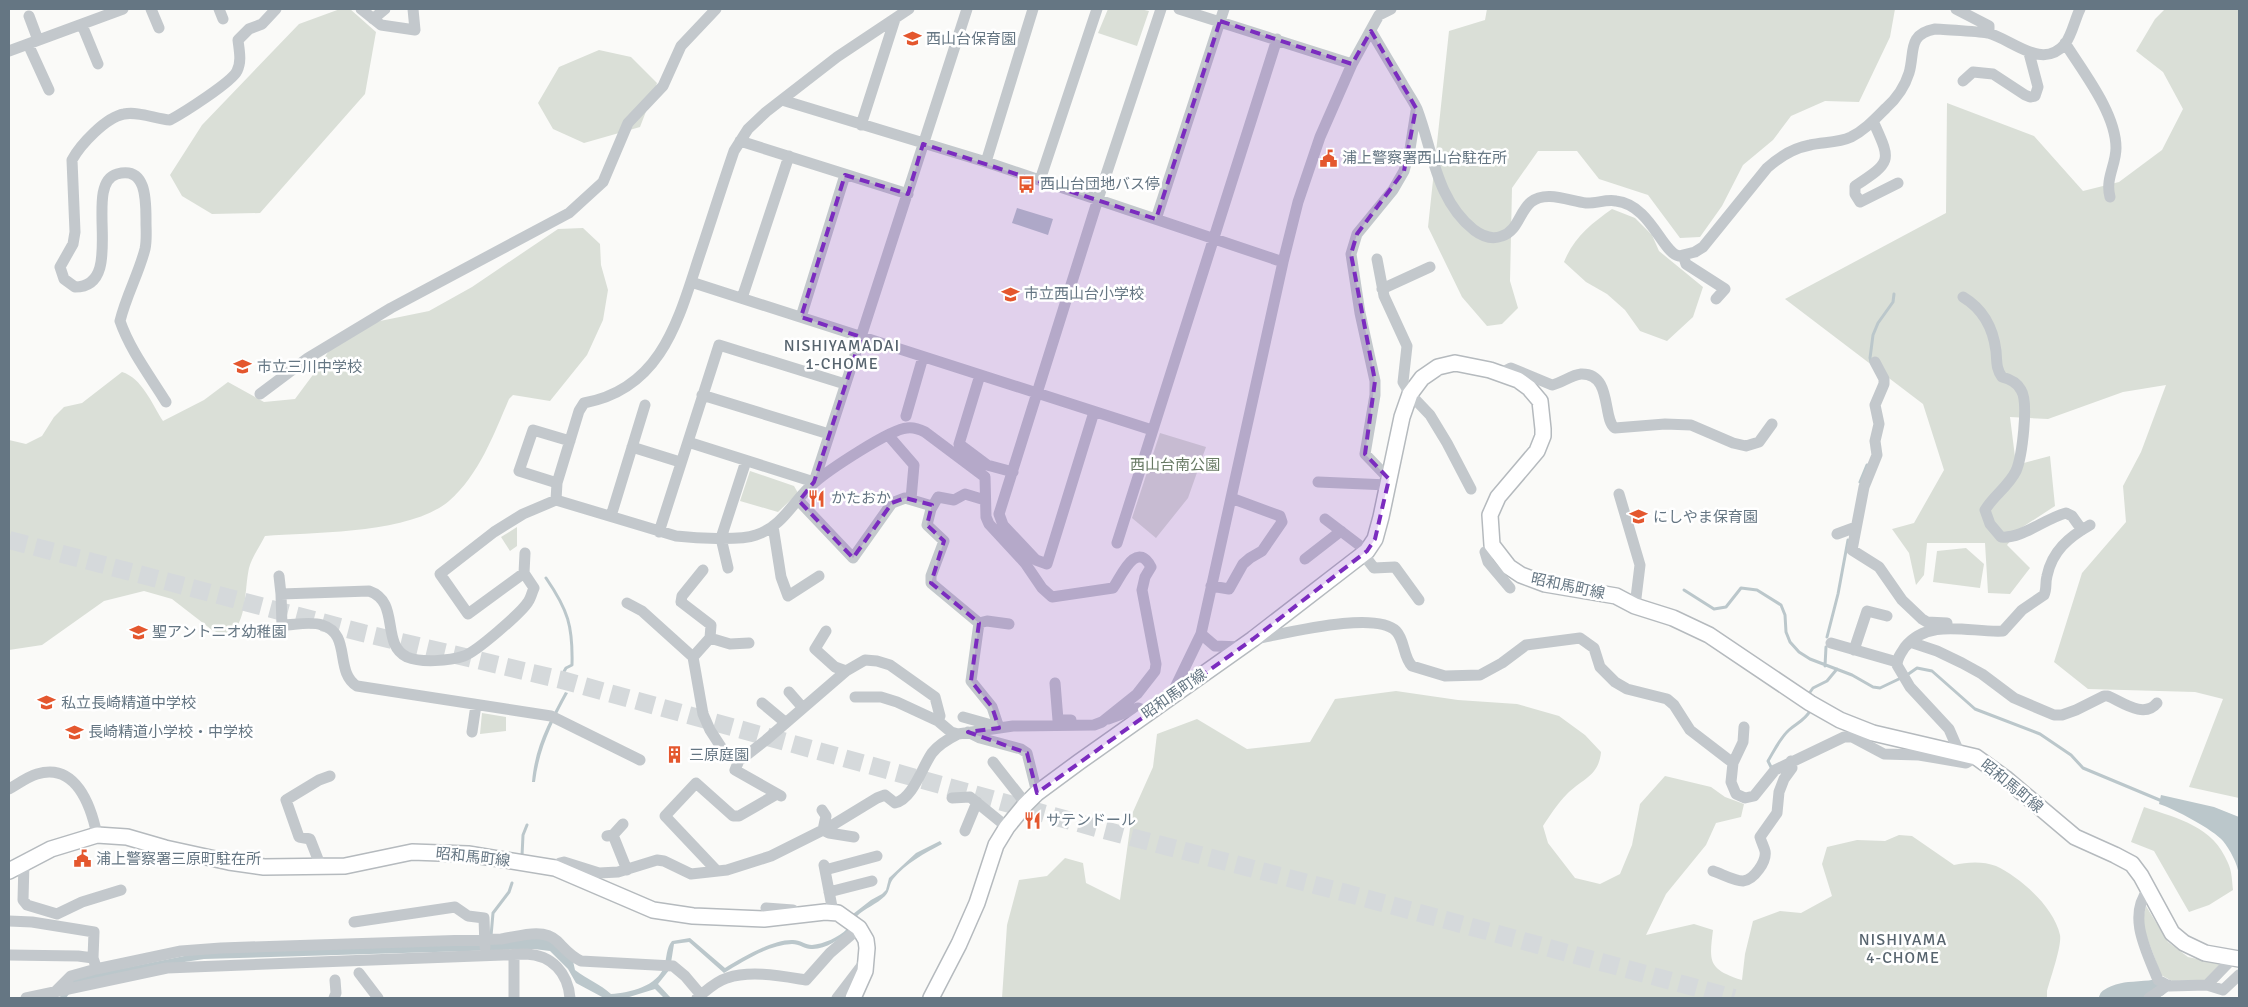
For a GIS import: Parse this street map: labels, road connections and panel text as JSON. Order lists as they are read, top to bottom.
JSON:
{
  "streets": {
    "main road": ["昭和馬町線"]
  },
  "districts": ["NISHIYAMADAI 1-CHOME", "NISHIYAMA 4-CHOME"],
  "parks": ["西山台南公園"],
  "places": {
    "school or university": [
      "西山台保育園",
      "市立西山台小学校",
      "市立三川中学校",
      "にしやま保育園",
      "聖アントニオ幼稚園",
      "私立長崎精道中学校",
      "長崎精道小学校・中学校"
    ],
    "public building": ["浦上警察署西山台駐在所", "浦上警察署三原町駐在所"],
    "bus stop": ["西山台団地バス停"],
    "restaurant": ["かたおか", "サテンドール"],
    "building": ["三原庭園"]
  }
}
